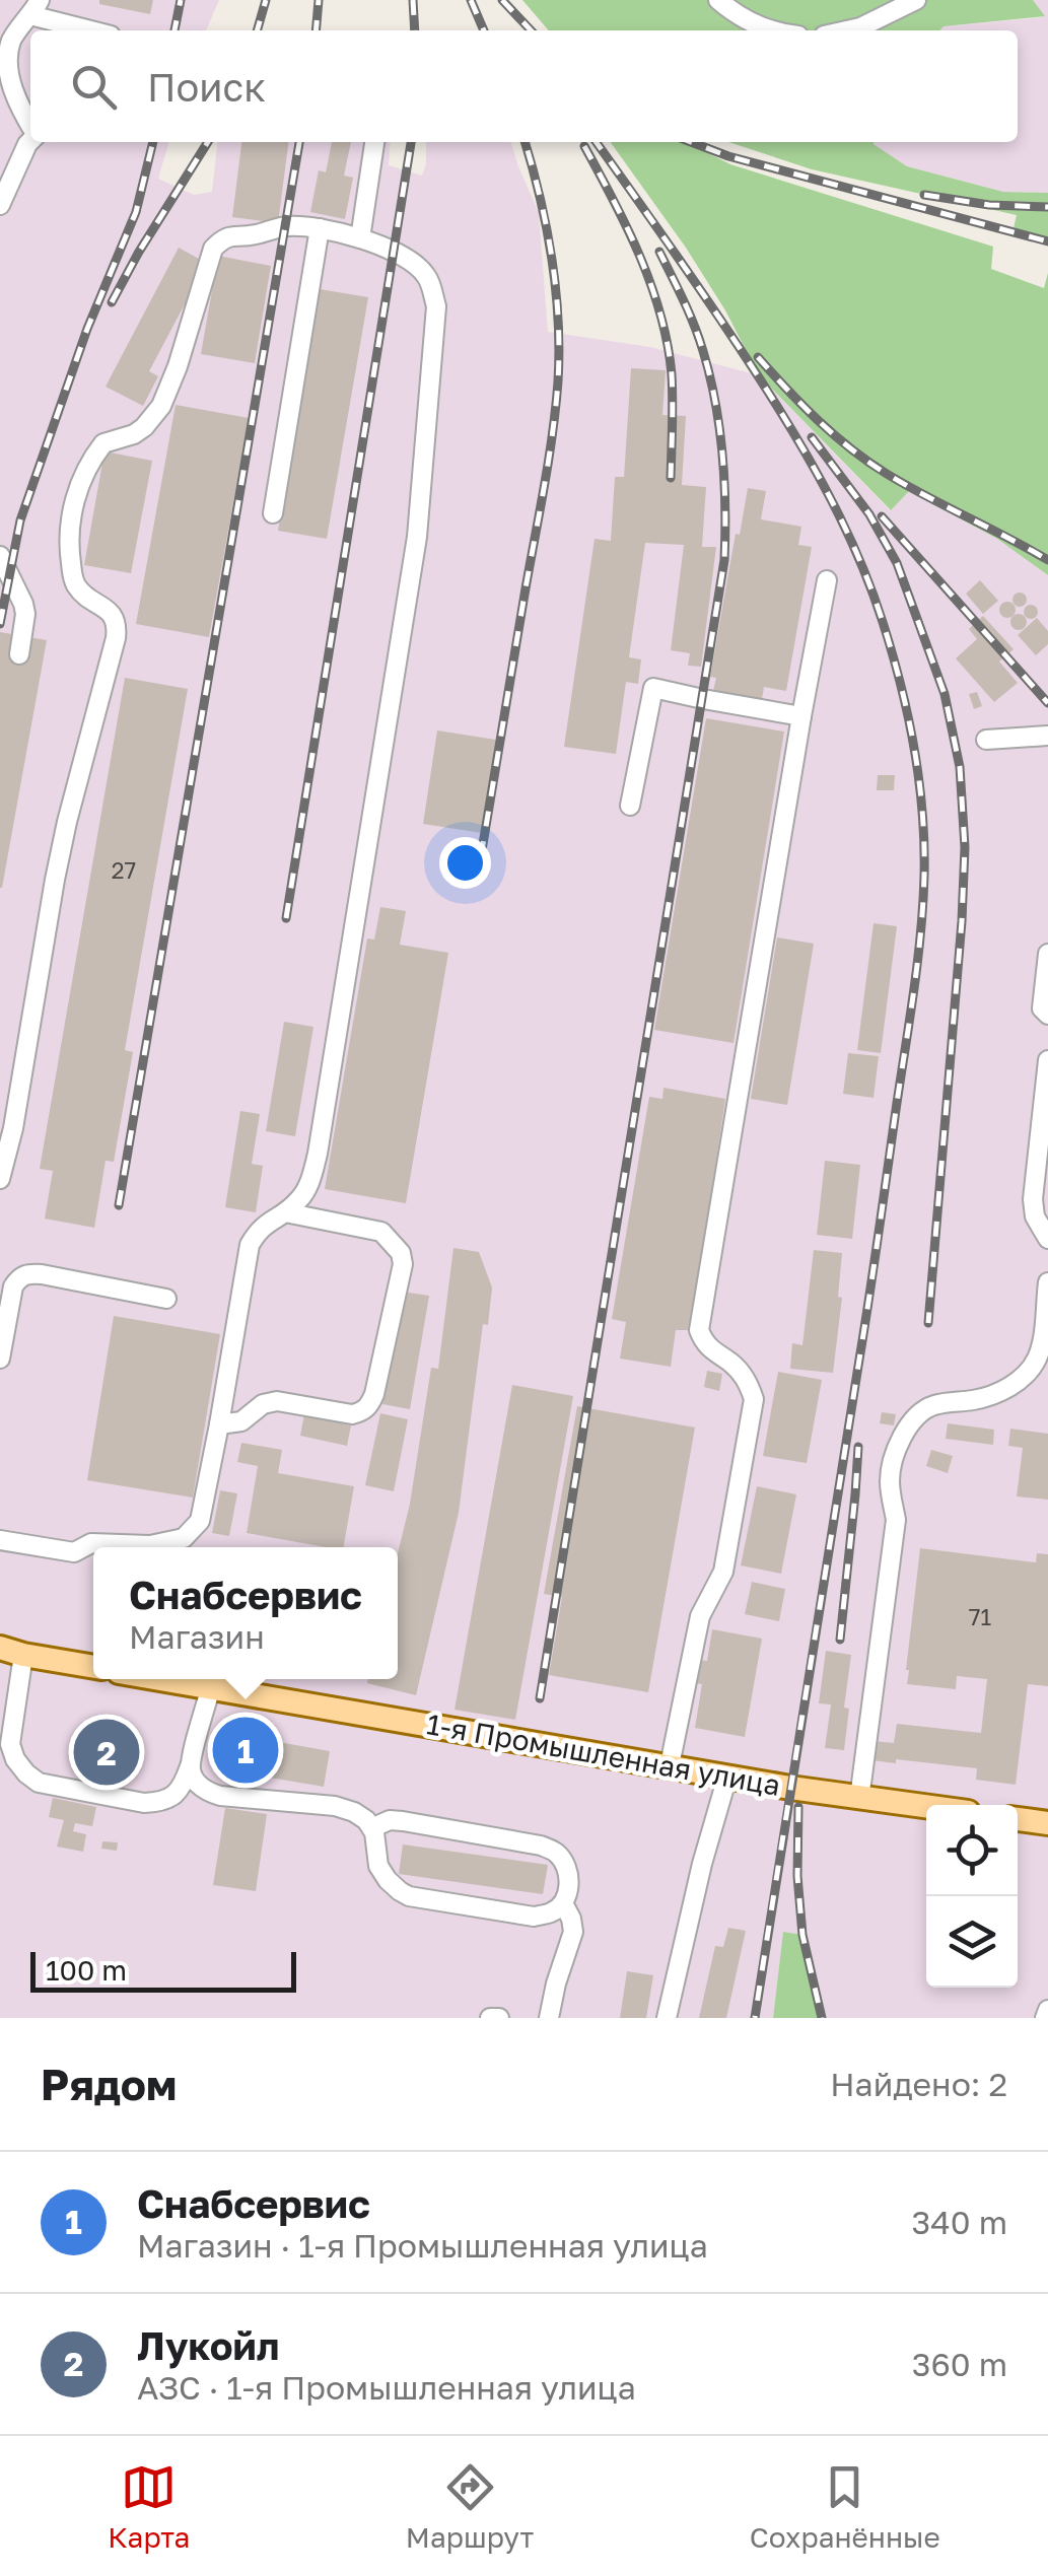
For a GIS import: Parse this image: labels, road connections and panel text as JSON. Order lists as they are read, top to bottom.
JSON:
{
  "streets": {
    "main road": ["1-я Промышленная улица"]
  },
  "house_numbers": ["27", "71"],
  "scale_bar": "100 m",
  "page": {
    "search": "Поиск",
    "popup": ["Снабсервис", "Магазин"],
    "pins": ["1", "2"],
    "scale": "100 m",
    "heading": ["Рядом", "Найдено: 2"],
    "list": [
      {
        "mark": "1",
        "name": "Снабсервис",
        "note": "Магазин · 1-я Промышленная улица",
        "value": "340 m"
      },
      {
        "mark": "2",
        "name": "Лукойл",
        "note": "АЗС · 1-я Промышленная улица",
        "value": "360 m"
      }
    ],
    "nav": ["Карта", "Маршрут", "Сохранённые"]
  }
}
